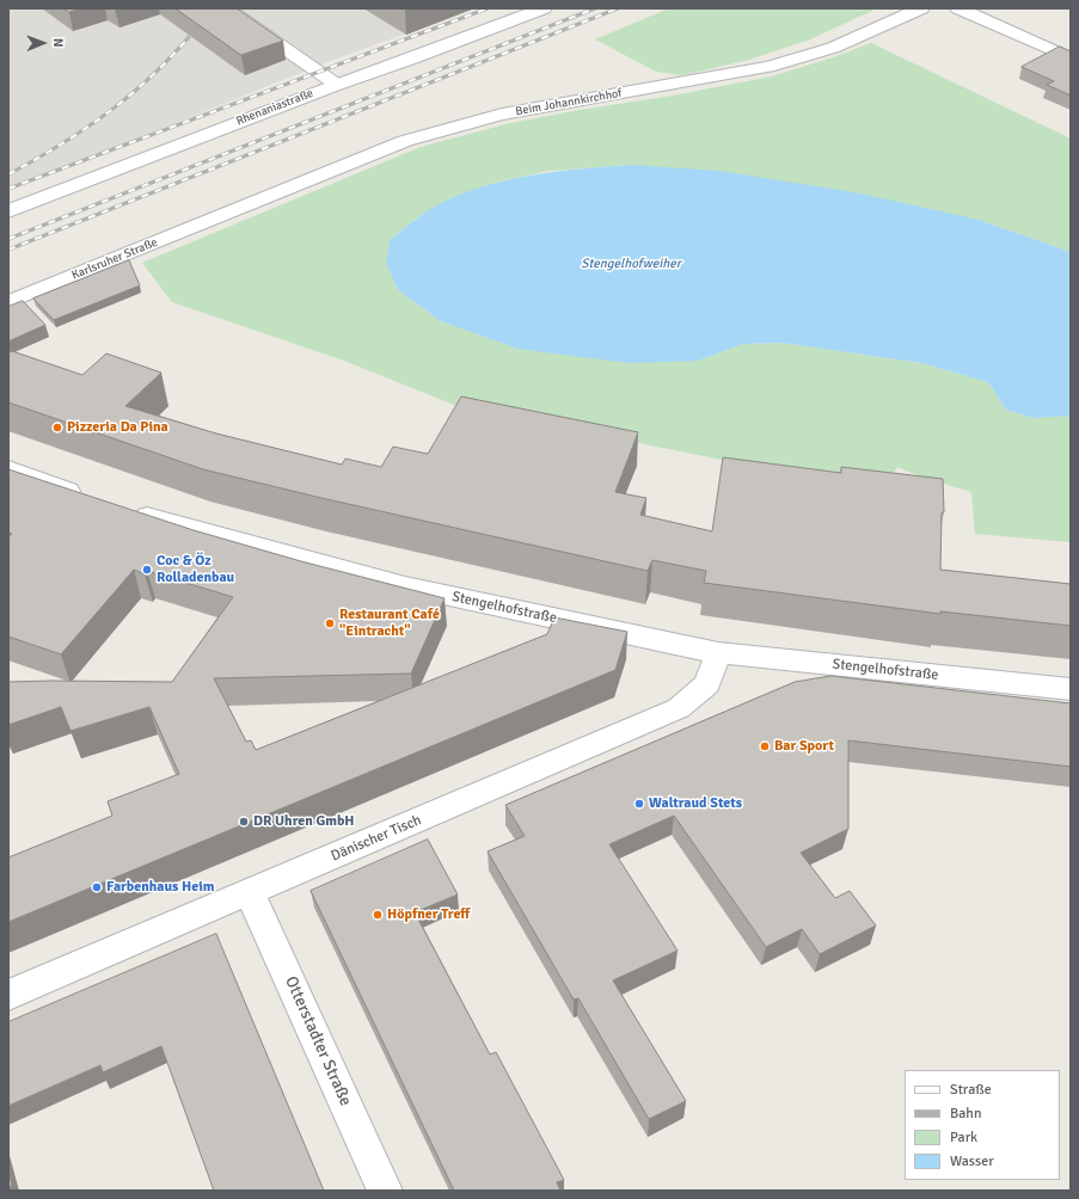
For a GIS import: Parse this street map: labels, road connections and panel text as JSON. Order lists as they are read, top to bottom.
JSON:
{
  "streets": {
    "street": [
      "Beim Johannkirchhof",
      "Rhenaniastraße",
      "Karlsruher Straße",
      "Stengelhofstraße",
      "Dänischer Tisch",
      "Otterstadter Straße"
    ]
  },
  "crossings": [
    ["Beim Johannkirchhof", "Karlsruher Straße"],
    ["Stengelhofstraße", "Dänischer Tisch"],
    ["Dänischer Tisch", "Otterstadter Straße"]
  ],
  "water": ["Stengelhofweiher"],
  "places": [
    "Pizzeria Da Pina",
    "Coc & Öz Rolladenbau",
    "Restaurant Café \"Eintracht\"",
    "Bar Sport",
    "Waltraud Stets",
    "DR Uhren GmbH",
    "Farbenhaus Heim",
    "Höpfner Treff"
  ],
  "legend": [
    "Straße",
    "Bahn",
    "Park",
    "Wasser"
  ],
  "north": "right"
}
